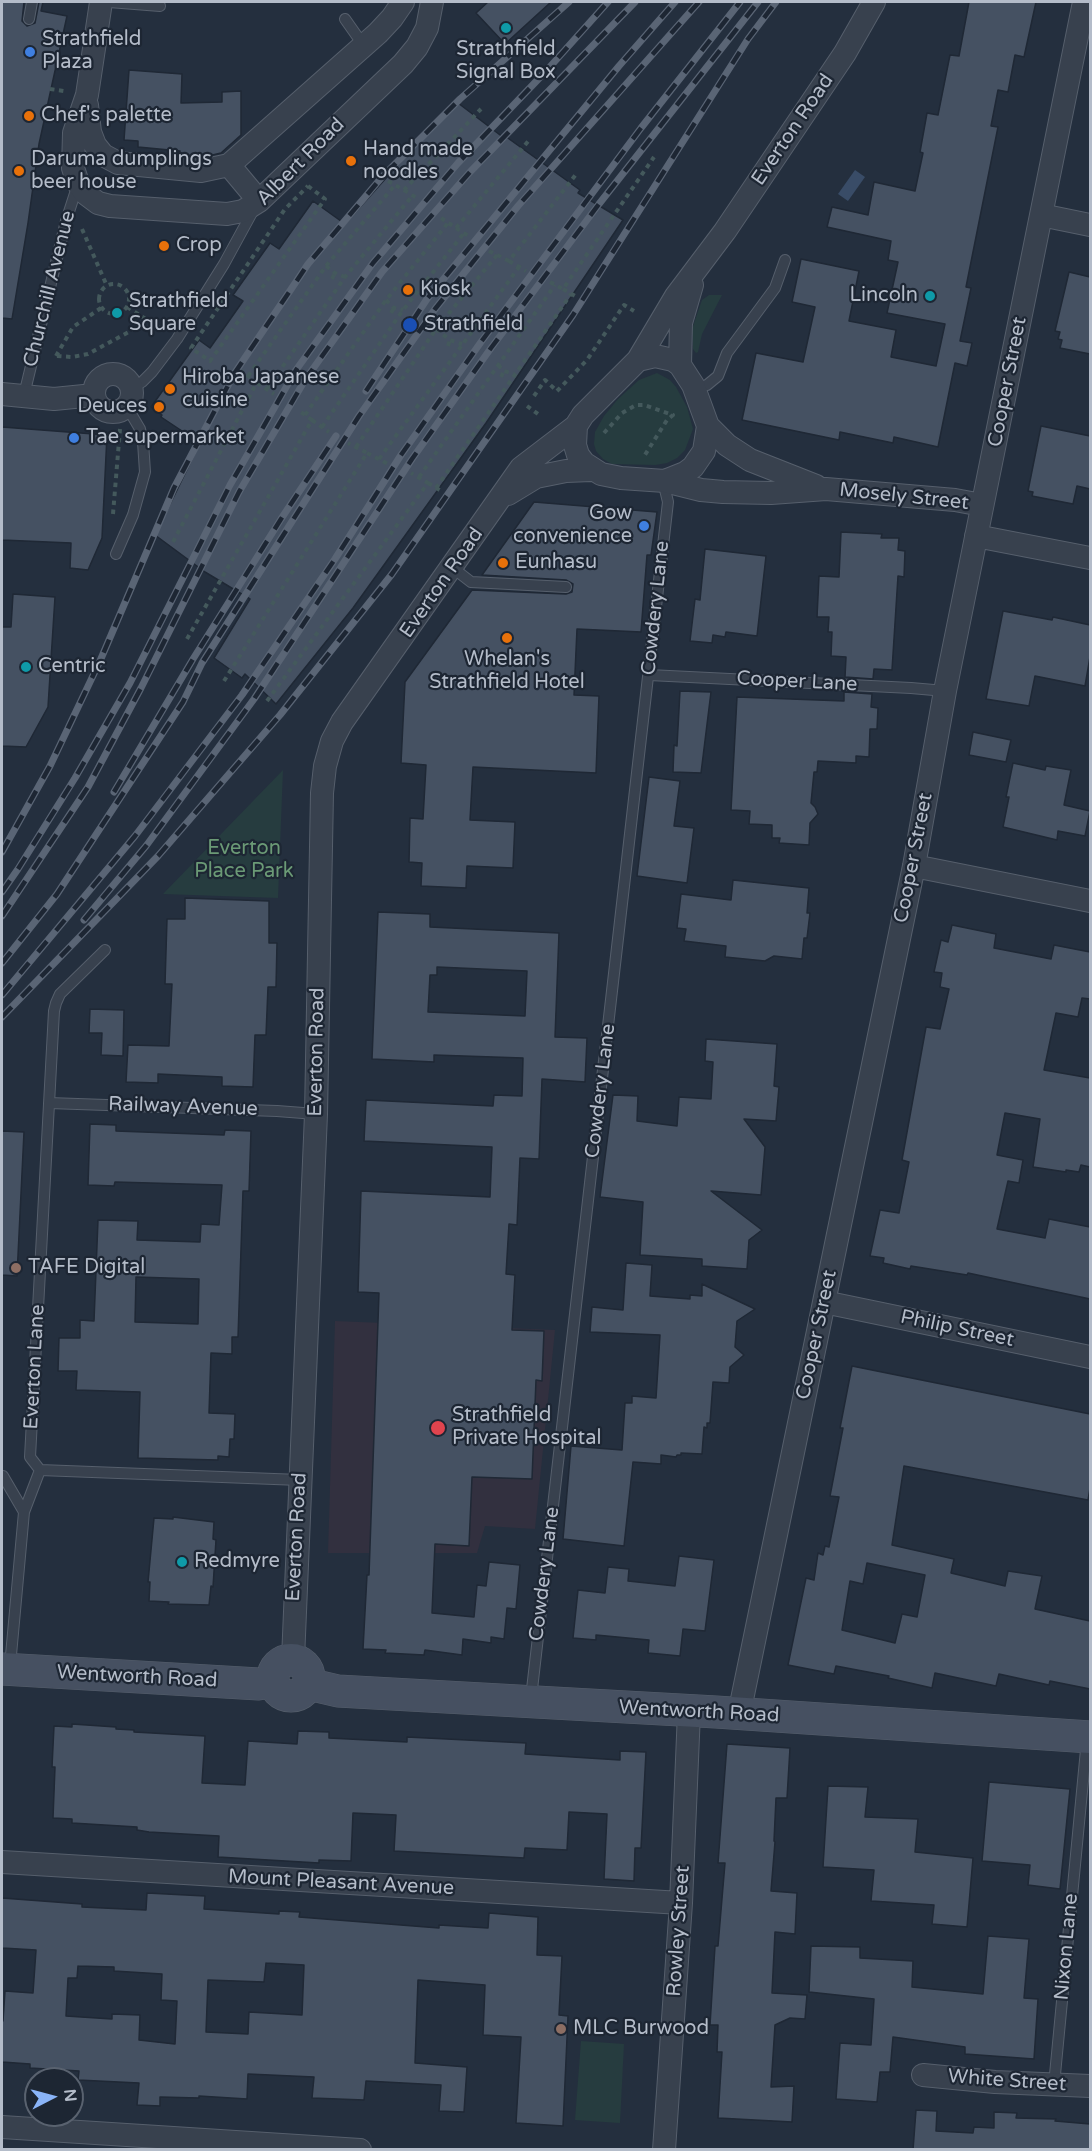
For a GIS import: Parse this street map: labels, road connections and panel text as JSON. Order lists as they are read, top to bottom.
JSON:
{
  "streets": {
    "street": [
      "Everton Road",
      "Albert Road",
      "Cooper Street",
      "Mosely Street",
      "Philip Street",
      "Wentworth Road",
      "Mount Pleasant Avenue",
      "Rowley Street",
      "White Street"
    ],
    "lane": [
      "Churchill Avenue",
      "Cowdery Lane",
      "Cooper Lane",
      "Railway Avenue",
      "Everton Lane",
      "Nixon Lane"
    ]
  },
  "crossings": [
    ["Everton Road", "Mosely Street"],
    ["Everton Road", "Cowdery Lane"],
    ["Everton Road", "Railway Avenue"],
    ["Everton Road", "Wentworth Road"],
    ["Cooper Street", "Mosely Street"],
    ["Cooper Street", "Cooper Lane"],
    ["Cooper Street", "Philip Street"],
    ["Cooper Street", "Wentworth Road"],
    ["Mosely Street", "Cowdery Lane"],
    ["Cowdery Lane", "Cooper Lane"],
    ["Cowdery Lane", "Wentworth Road"],
    ["Railway Avenue", "Everton Lane"],
    ["Wentworth Road", "Rowley Street"],
    ["Wentworth Road", "Nixon Lane"],
    ["Mount Pleasant Avenue", "Rowley Street"],
    ["Nixon Lane", "White Street"]
  ],
  "parks": ["Everton Place Park"],
  "places": [
    "Strathfield Signal Box",
    "Strathfield Plaza",
    "Chef's palette",
    "Hand made noodles",
    "Daruma dumplings beer house",
    "Crop",
    "Kiosk",
    "Lincoln",
    "Strathfield Square",
    "Strathfield",
    "Hiroba Japanese cuisine",
    "Deuces",
    "Tae supermarket",
    "Gow convenience",
    "Eunhasu",
    "Whelan's Strathfield Hotel",
    "Centric",
    "TAFE Digital",
    "Strathfield Private Hospital",
    "Redmyre",
    "MLC Burwood"
  ],
  "north": "right"
}
